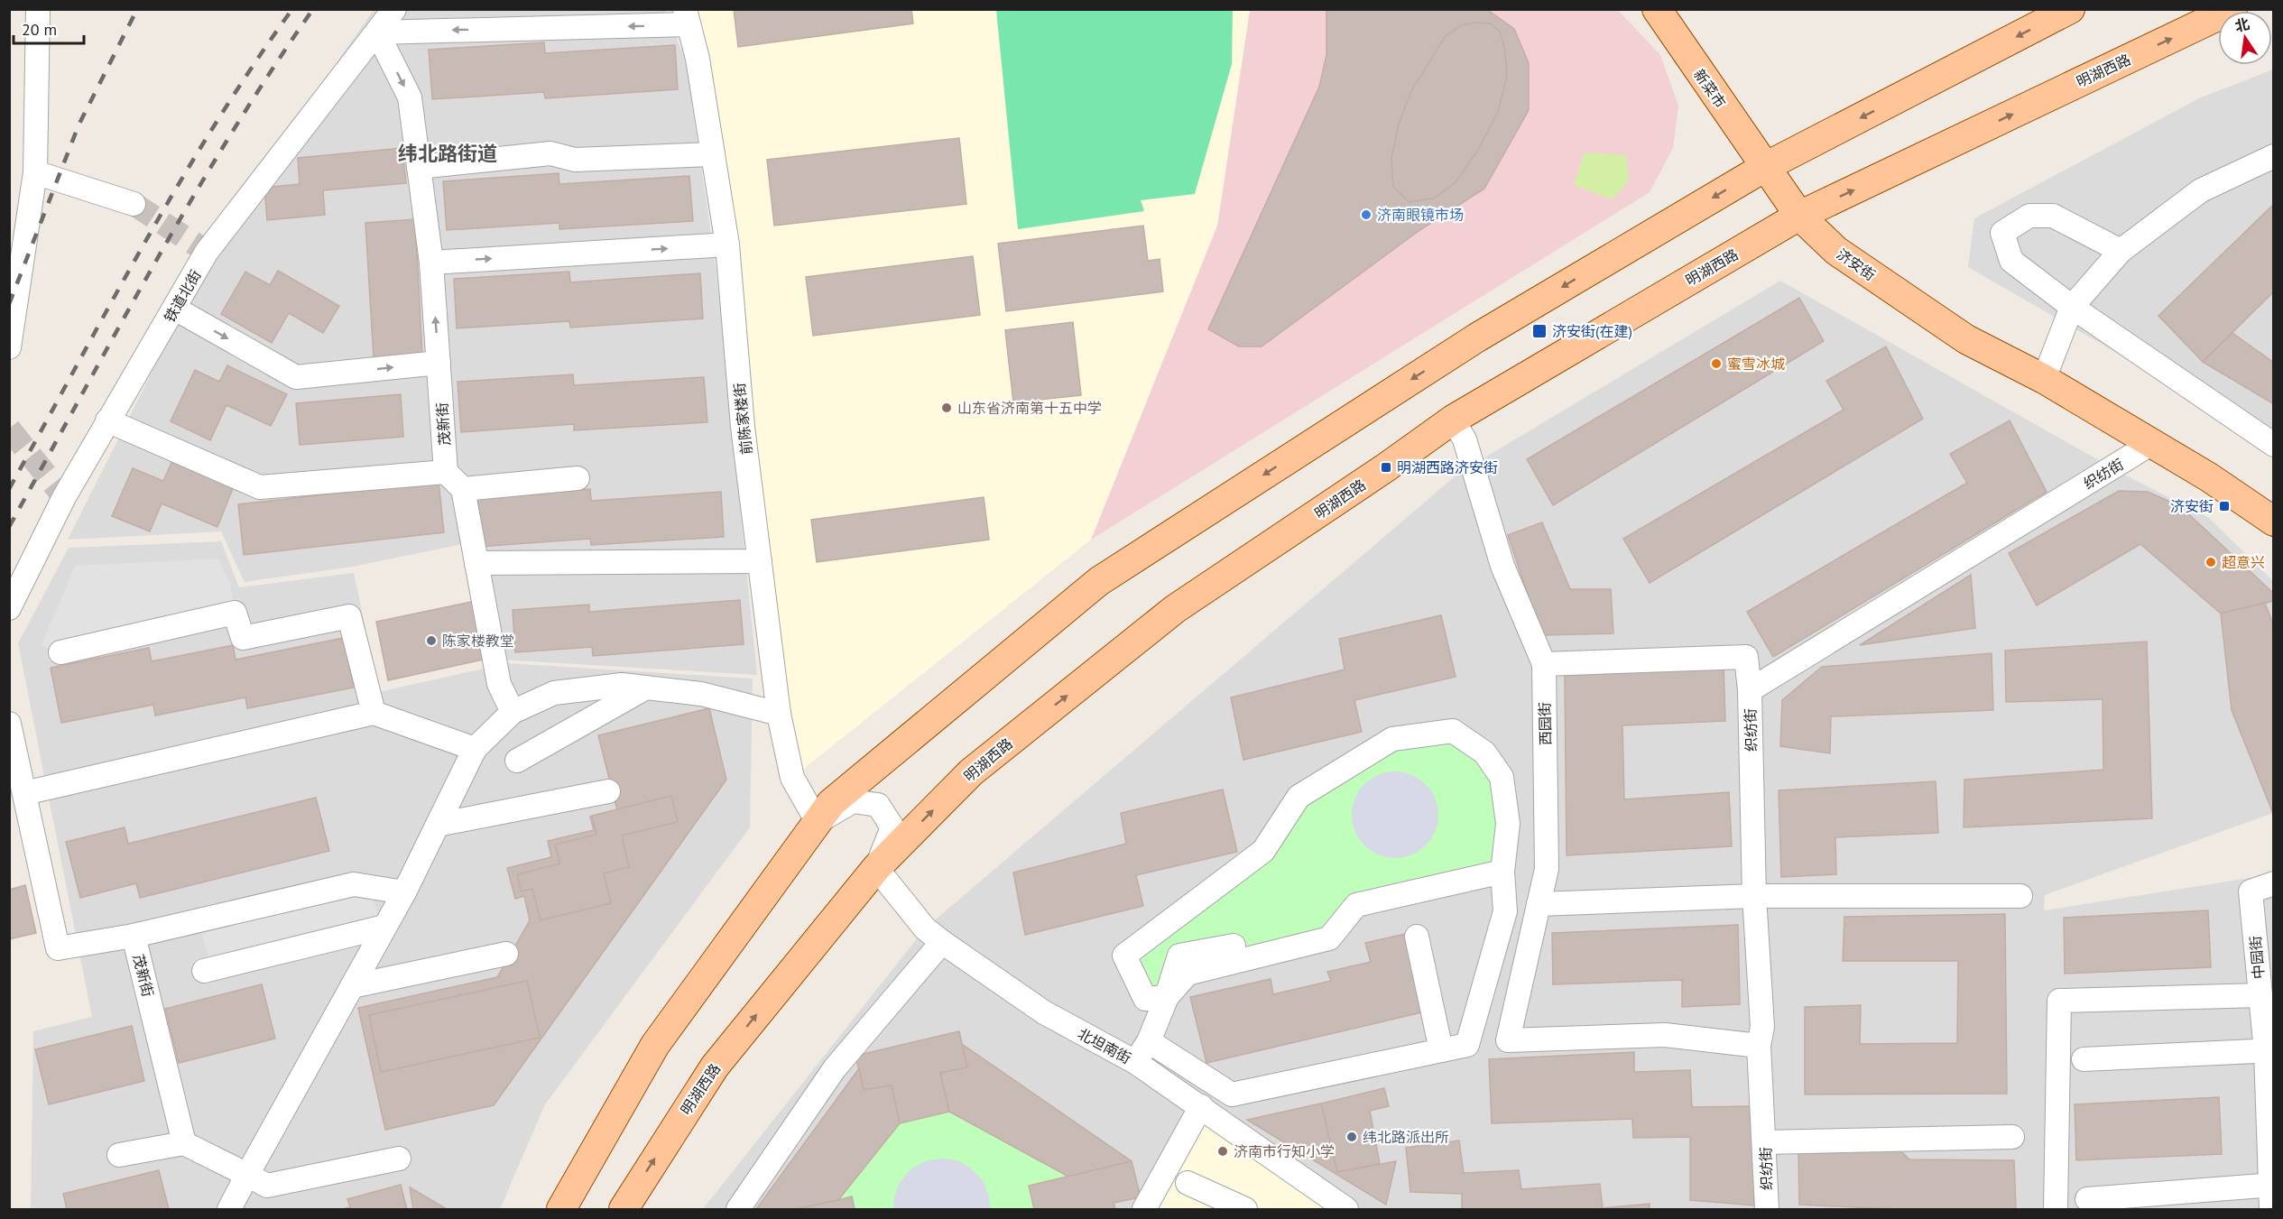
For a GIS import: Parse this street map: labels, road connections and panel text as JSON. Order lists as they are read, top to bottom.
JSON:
{
  "streets": {
    "main road": ["明湖西路", "新菜市", "济安街"],
    "street": [
      "铁道北街",
      "前陈家楼街",
      "茂新街",
      "织纺街",
      "西园街",
      "中园街",
      "北坦南街"
    ]
  },
  "crossings": [
    ["明湖西路", "济安街"],
    ["明湖西路", "西园街"],
    ["明湖西路", "北坦南街"],
    ["新菜市", "济安街"],
    ["济安街", "织纺街"],
    ["铁道北街", "茂新街"],
    ["织纺街", "西园街"]
  ],
  "districts": ["纬北路街道"],
  "places": {
    "other": [
      "济南眼镜市场",
      "蜜雪冰城",
      "山东省济南第十五中学",
      "超意兴",
      "陈家楼教堂",
      "纬北路派出所",
      "济南市行知小学"
    ],
    "transit": ["济安街(在建)", "明湖西路济安街", "济安街"]
  },
  "scale_bar": "20 m",
  "north": "top"
}
